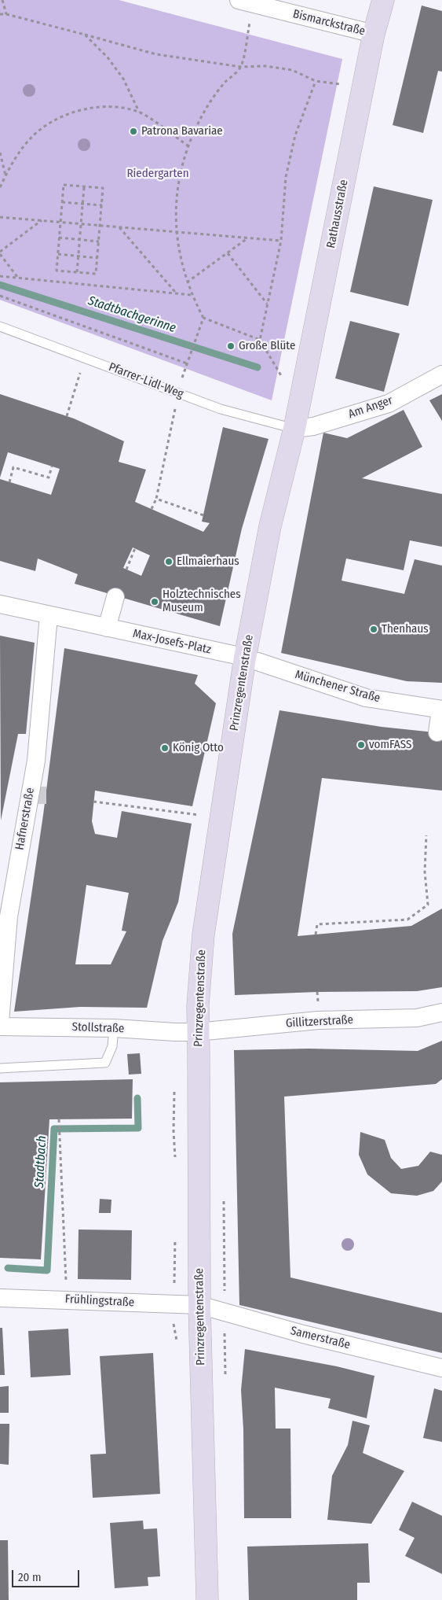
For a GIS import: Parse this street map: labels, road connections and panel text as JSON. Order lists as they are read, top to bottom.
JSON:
{
  "streets": {
    "main road": ["Rathausstraße", "Prinzregentenstraße"],
    "street": [
      "Bismarckstraße",
      "Am Anger",
      "Max-Josefs-Platz",
      "Münchener Straße",
      "Hafnerstraße",
      "Gillitzerstraße",
      "Stollstraße",
      "Frühlingstraße",
      "Samerstraße"
    ],
    "lane": ["Pfarrer-Lidl-Weg"]
  },
  "crossings": [
    ["Bismarckstraße", "Rathausstraße"],
    ["Rathausstraße", "Pfarrer-Lidl-Weg"],
    ["Rathausstraße", "Am Anger"],
    ["Rathausstraße", "Prinzregentenstraße"],
    ["Pfarrer-Lidl-Weg", "Am Anger"],
    ["Pfarrer-Lidl-Weg", "Prinzregentenstraße"],
    ["Am Anger", "Prinzregentenstraße"],
    ["Max-Josefs-Platz", "Hafnerstraße"],
    ["Prinzregentenstraße", "Gillitzerstraße"],
    ["Prinzregentenstraße", "Stollstraße"],
    ["Prinzregentenstraße", "Frühlingstraße"],
    ["Prinzregentenstraße", "Samerstraße"],
    ["Gillitzerstraße", "Stollstraße"],
    ["Frühlingstraße", "Samerstraße"]
  ],
  "water": ["Stadtbachgerinne", "Stadtbach"],
  "parks": ["Riedergarten"],
  "places": [
    "Patrona Bavariae",
    "Große Blüte",
    "Ellmaierhaus",
    "Holztechnisches Museum",
    "Thenhaus",
    "vomFASS",
    "König Otto"
  ],
  "scale_bar": "20 m"
}
